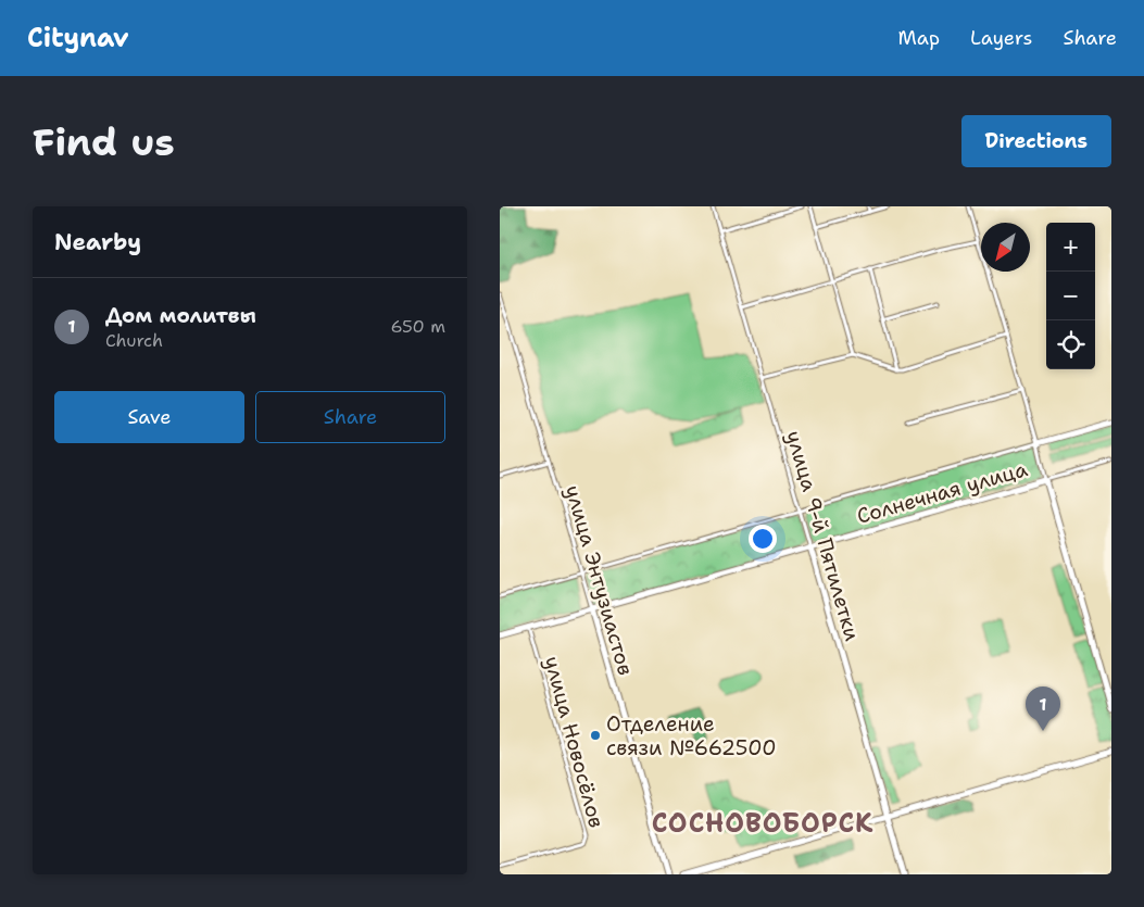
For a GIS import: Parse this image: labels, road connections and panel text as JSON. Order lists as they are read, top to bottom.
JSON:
{
  "streets": {
    "street": [
      "Солнечная улица",
      "улица 9-й Пятилетки",
      "улица Энтузиастов",
      "улица Новосёлов"
    ]
  },
  "crossings": [
    ["Солнечная улица", "улица 9-й Пятилетки"],
    ["Солнечная улица", "улица Энтузиастов"],
    ["Солнечная улица", "улица Новосёлов"]
  ],
  "districts": ["СОСНОВОБОРСК"],
  "places": ["Отделение связи №662500"],
  "north": "bottom left",
  "page": {
    "header": "Citynav",
    "nav": ["Map", "Layers", "Share"],
    "buttons": [
      "Directions",
      ["Save", "Share"]
    ],
    "title": "Find us",
    "heading": "Nearby",
    "map_buttons": ["+", "−"],
    "list": [
      {
        "mark": "1",
        "name": "Дом молитвы",
        "note": "Church",
        "value": "650 m"
      }
    ],
    "pins": "1"
  }
}
